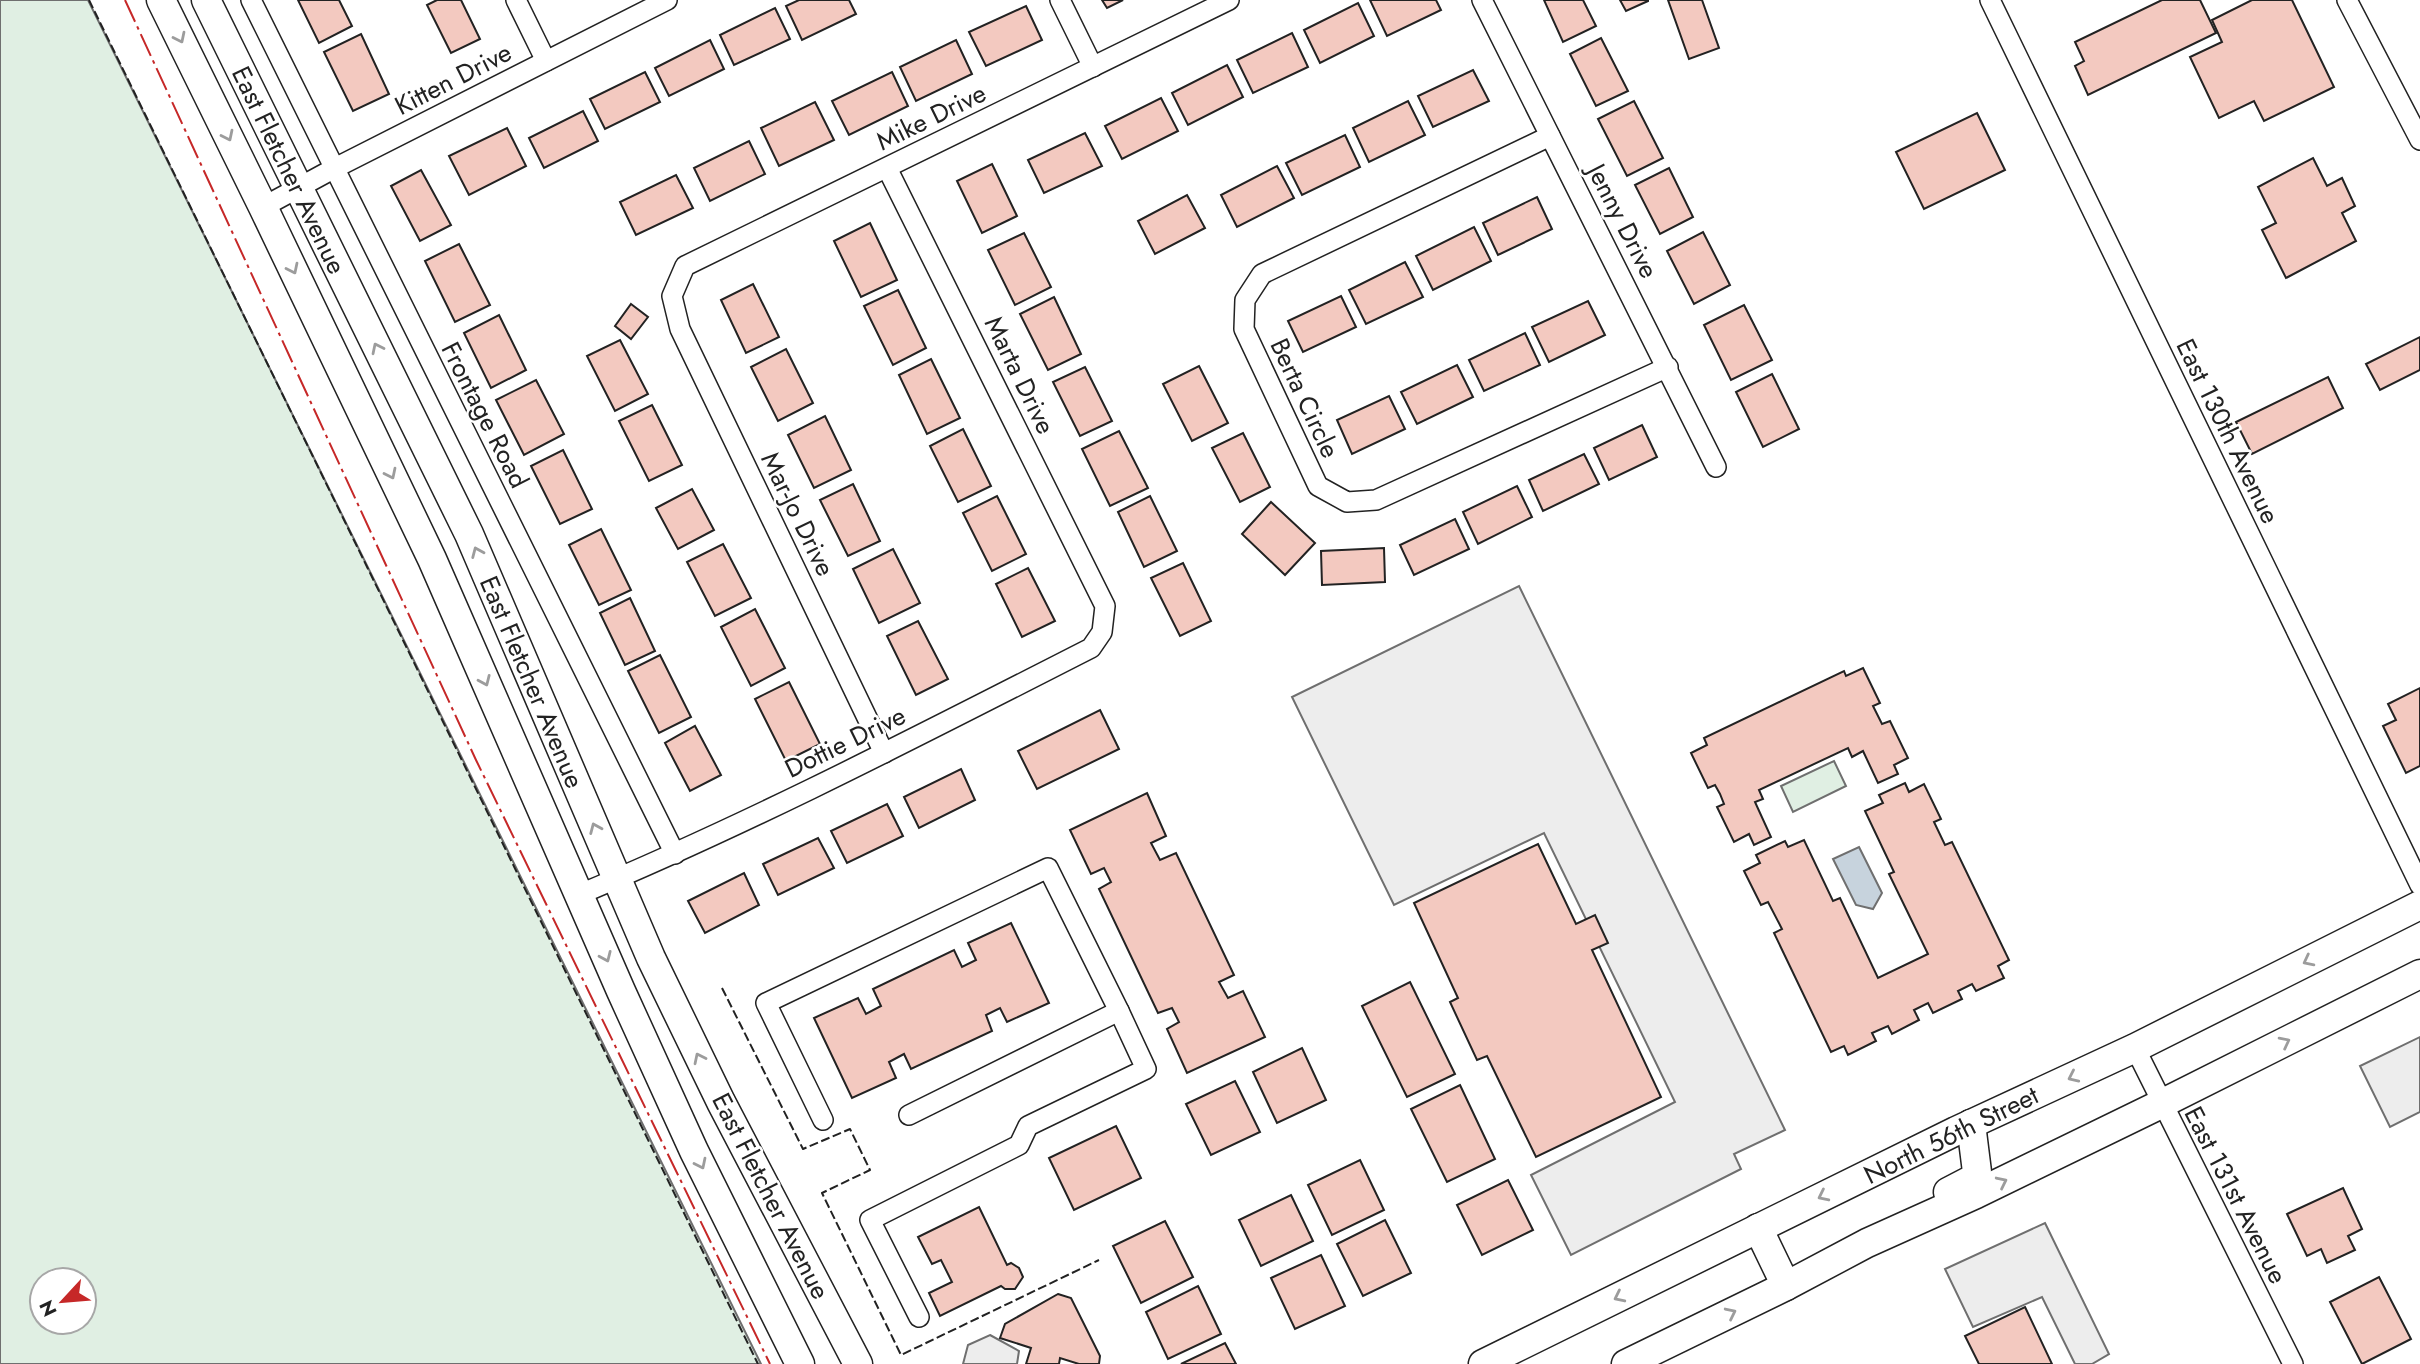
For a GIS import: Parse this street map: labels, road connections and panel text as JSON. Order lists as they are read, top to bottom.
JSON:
{
  "streets": {
    "main road": ["East Fletcher Avenue", "North 56th Street"],
    "street": [
      "Kitten Drive",
      "Mike Drive",
      "Jenny Drive",
      "Marta Drive",
      "Berta Circle",
      "Frontage Road",
      "East 130th Avenue",
      "Mar-Jo Drive",
      "Dottie Drive",
      "East 131st Avenue"
    ]
  },
  "crossings": [
    ["Kitten Drive", "East Fletcher Avenue"],
    ["Kitten Drive", "Frontage Road"],
    ["Mike Drive", "Marta Drive"],
    ["Mike Drive", "Mar-Jo Drive"],
    ["East Fletcher Avenue", "Dottie Drive"],
    ["Jenny Drive", "Berta Circle"],
    ["Marta Drive", "Dottie Drive"],
    ["Frontage Road", "Dottie Drive"],
    ["Mar-Jo Drive", "Dottie Drive"],
    ["North 56th Street", "East 131st Avenue"]
  ],
  "north": "bottom left"
}
